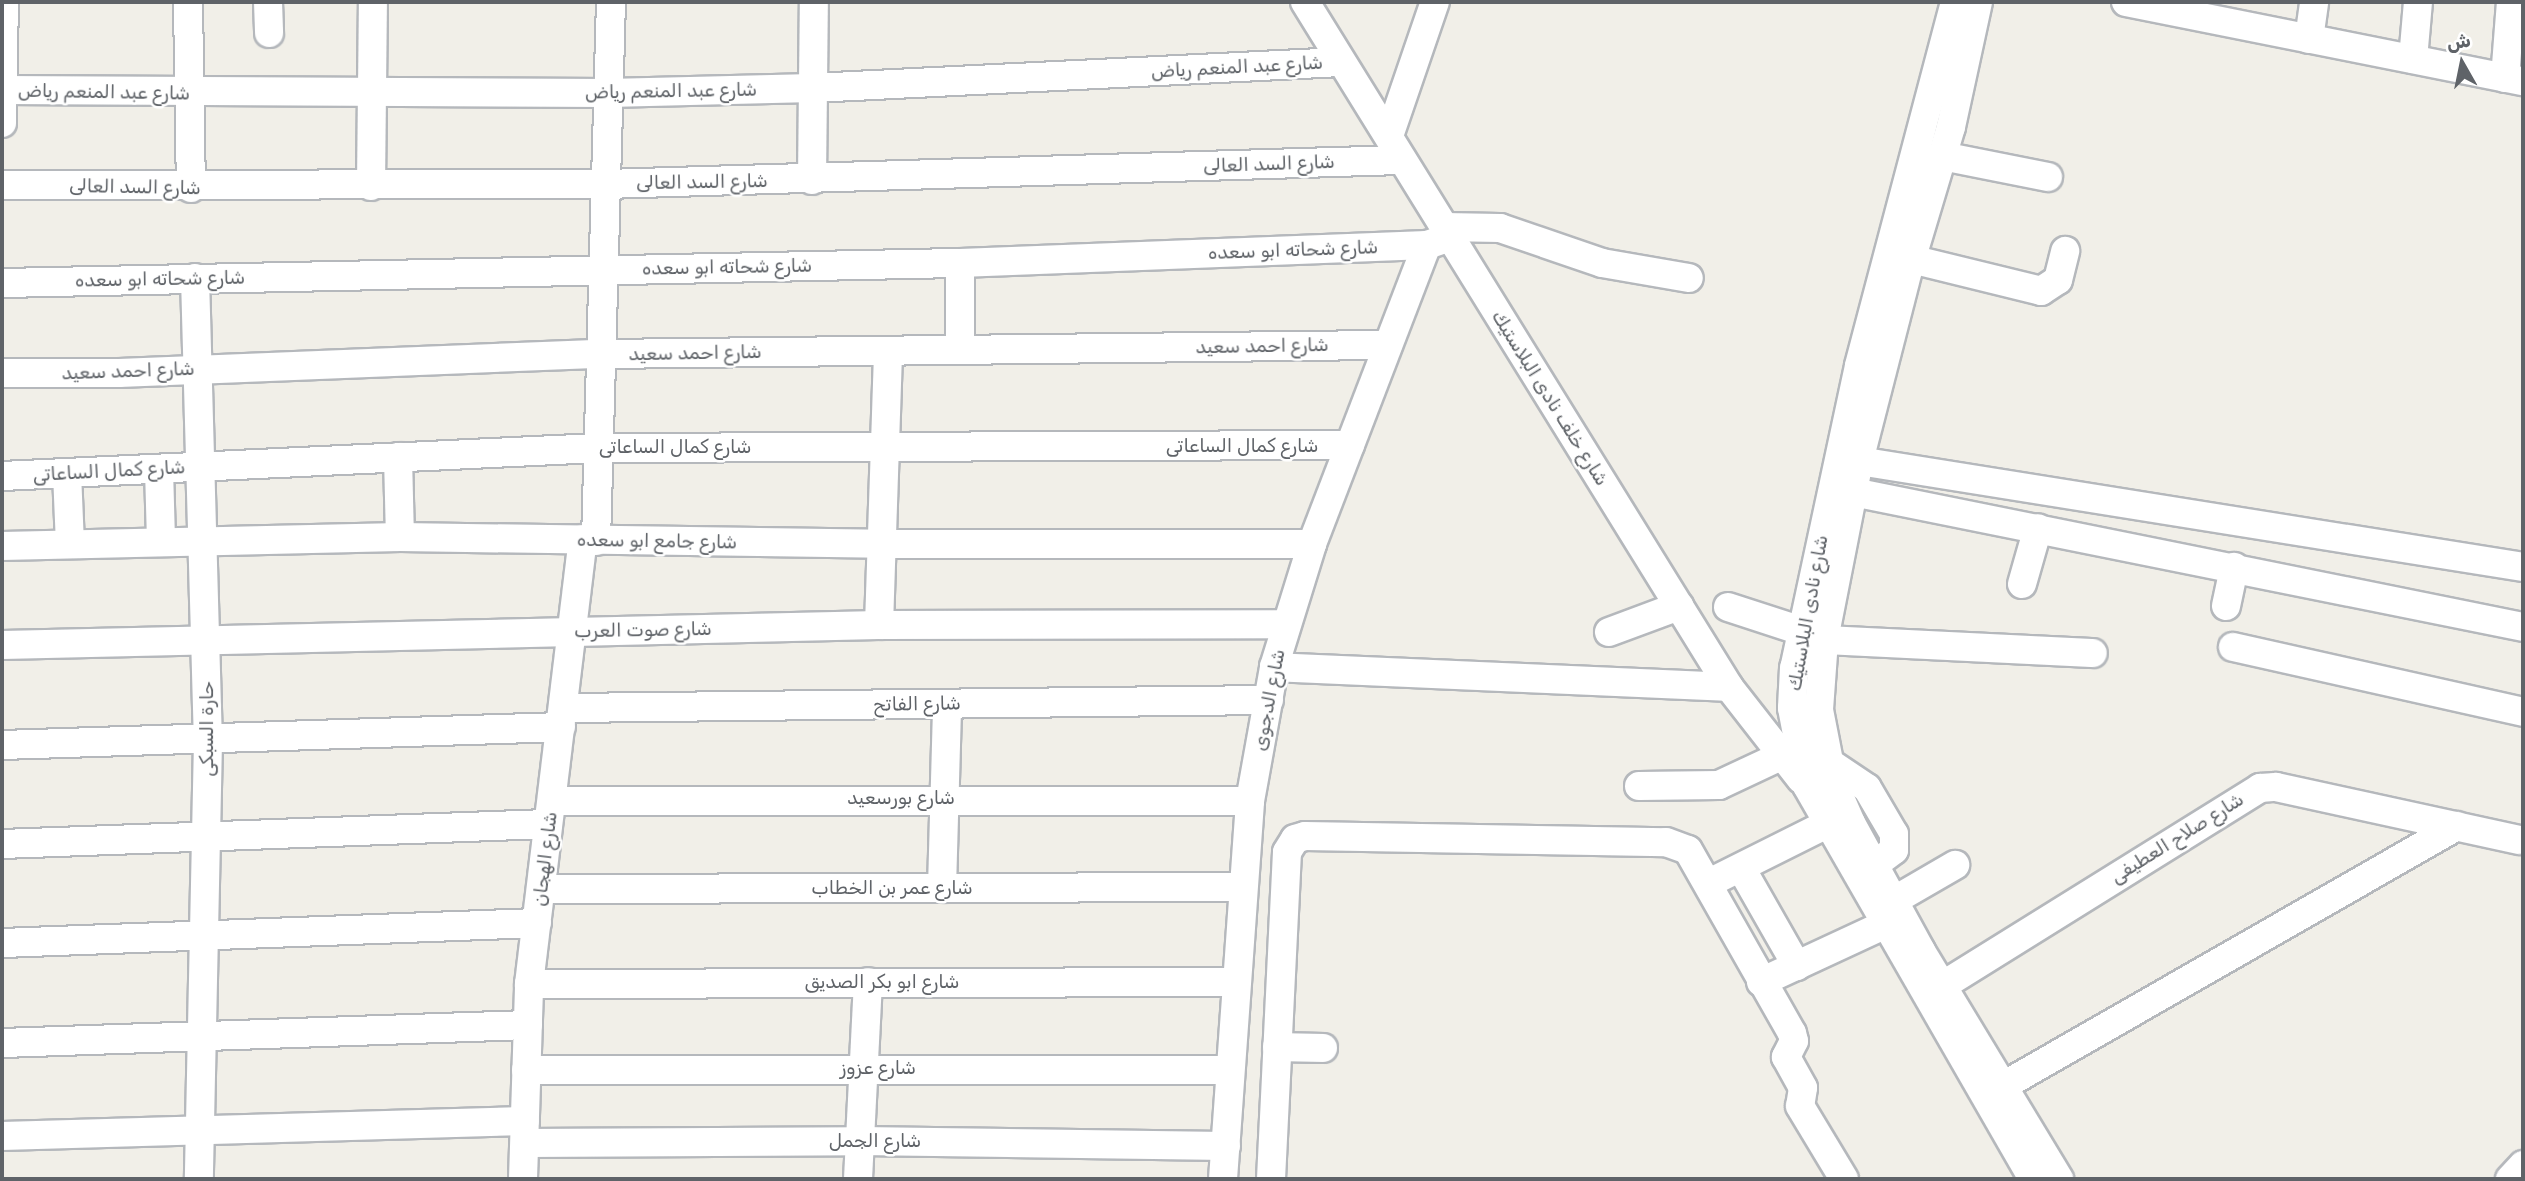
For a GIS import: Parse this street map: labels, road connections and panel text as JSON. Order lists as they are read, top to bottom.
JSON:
{
  "streets": {
    "street": [
      "شارع عبد المنعم رياض",
      "شارع السد العالى",
      "شارع شحاته ابو سعده",
      "شارع احمد سعيد",
      "شارع خلف نادى البلاستيك",
      "شارع كمال الساعاتى",
      "شارع جامع ابو سعده",
      "شارع نادى البلاستيك",
      "شارع صوت العرب",
      "شارع الدجوى",
      "شارع الفاتح",
      "حارة السبكى",
      "شارع بورسعيد",
      "شارع صلاح العطيفى",
      "شارع الهجان",
      "شارع عمر بن الخطاب",
      "شارع ابو بكر الصديق",
      "شارع عزوز",
      "شارع الجمل"
    ]
  },
  "crossings": [
    ["شارع عبد المنعم رياض", "شارع خلف نادى البلاستيك"],
    ["شارع عبد المنعم رياض", "شارع الهجان"],
    ["شارع السد العالى", "شارع خلف نادى البلاستيك"],
    ["شارع السد العالى", "شارع الهجان"],
    ["شارع شحاته ابو سعده", "شارع خلف نادى البلاستيك"],
    ["شارع شحاته ابو سعده", "شارع الدجوى"],
    ["شارع شحاته ابو سعده", "حارة السبكى"],
    ["شارع شحاته ابو سعده", "شارع الهجان"],
    ["شارع احمد سعيد", "شارع الدجوى"],
    ["شارع احمد سعيد", "حارة السبكى"],
    ["شارع احمد سعيد", "شارع الهجان"],
    ["شارع خلف نادى البلاستيك", "شارع نادى البلاستيك"],
    ["شارع خلف نادى البلاستيك", "شارع الدجوى"],
    ["شارع كمال الساعاتى", "شارع الدجوى"],
    ["شارع كمال الساعاتى", "حارة السبكى"],
    ["شارع كمال الساعاتى", "شارع الهجان"],
    ["شارع جامع ابو سعده", "شارع الدجوى"],
    ["شارع جامع ابو سعده", "حارة السبكى"],
    ["شارع جامع ابو سعده", "شارع الهجان"],
    ["شارع نادى البلاستيك", "شارع صلاح العطيفى"],
    ["شارع صوت العرب", "شارع الدجوى"],
    ["شارع صوت العرب", "حارة السبكى"],
    ["شارع صوت العرب", "شارع الهجان"],
    ["شارع الدجوى", "شارع الفاتح"],
    ["شارع الدجوى", "شارع بورسعيد"],
    ["شارع الدجوى", "شارع عمر بن الخطاب"],
    ["شارع الدجوى", "شارع ابو بكر الصديق"],
    ["شارع الدجوى", "شارع عزوز"],
    ["شارع الدجوى", "شارع الجمل"],
    ["شارع الفاتح", "حارة السبكى"],
    ["شارع الفاتح", "شارع الهجان"],
    ["حارة السبكى", "شارع بورسعيد"],
    ["حارة السبكى", "شارع الجمل"],
    ["شارع بورسعيد", "شارع الهجان"],
    ["شارع الهجان", "شارع عمر بن الخطاب"],
    ["شارع الهجان", "شارع ابو بكر الصديق"],
    ["شارع الهجان", "شارع عزوز"],
    ["شارع الهجان", "شارع الجمل"]
  ],
  "north": "top"
}
